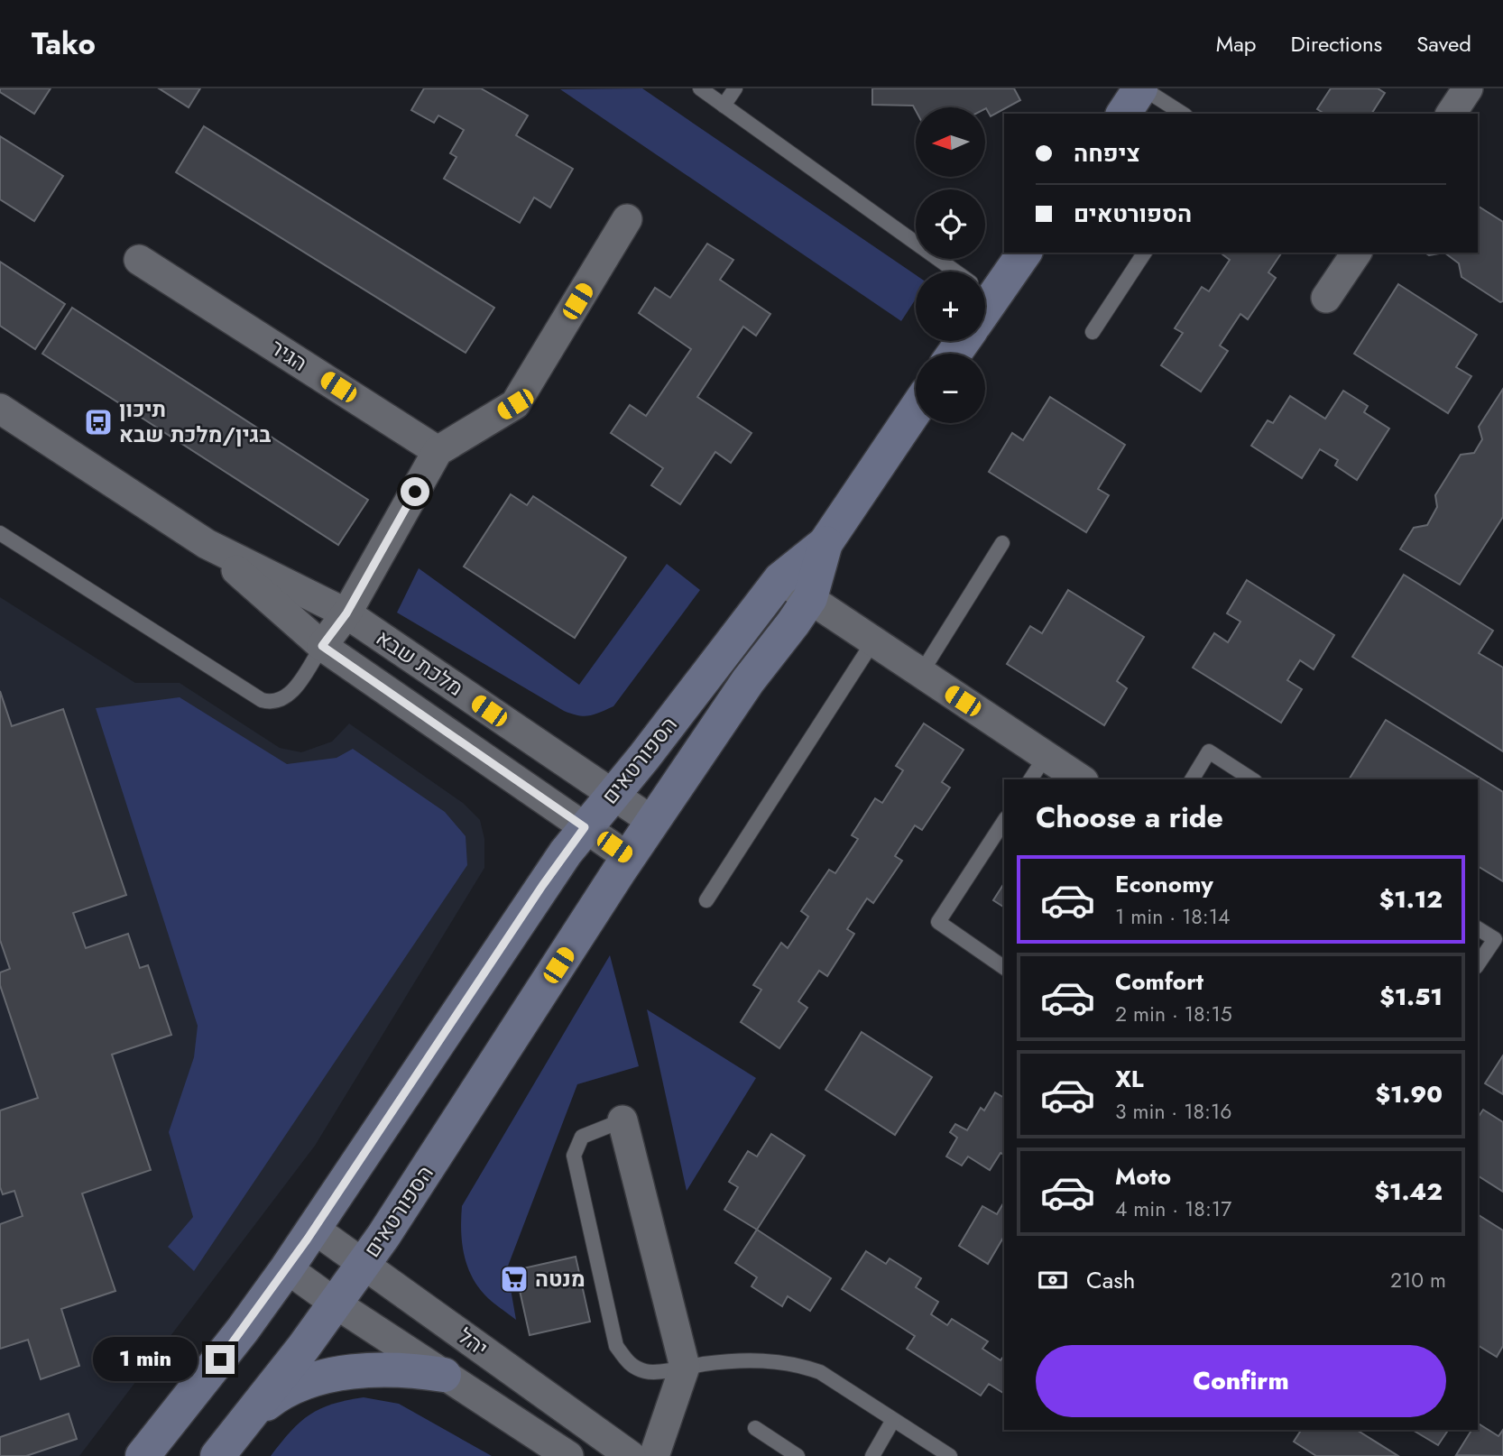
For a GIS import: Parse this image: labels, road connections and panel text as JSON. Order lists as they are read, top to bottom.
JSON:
{
  "streets": {
    "street": [
      "הגיר",
      "מלכת שבא",
      "הספורטאים",
      "יהל"
    ]
  },
  "crossings": [
    ["מלכת שבא", "הספורטאים"],
    ["הספורטאים", "יהל"]
  ],
  "places": {
    "bus stop": ["תיכון בגין/מלכת שבא"],
    "supermarket": ["מנטה"]
  },
  "north": "left",
  "page": {
    "header": "Tako",
    "nav": ["Map", "Directions", "Saved"],
    "map_buttons": ["+", "−"],
    "banner": ["ציפחה", "הספורטאים"],
    "heading": "Choose a ride",
    "list": [
      {
        "name": "Economy",
        "note": "1 min · 18:14",
        "value": "$1.12"
      },
      {
        "name": "Comfort",
        "note": "2 min · 18:15",
        "value": "$1.51"
      },
      {
        "name": "XL",
        "note": "3 min · 18:16",
        "value": "$1.90"
      },
      {
        "name": "Moto",
        "note": "4 min · 18:17",
        "value": "$1.42"
      }
    ],
    "pay": ["Cash", "210 m"],
    "buttons": "Confirm",
    "bubble": "1 min"
  }
}
